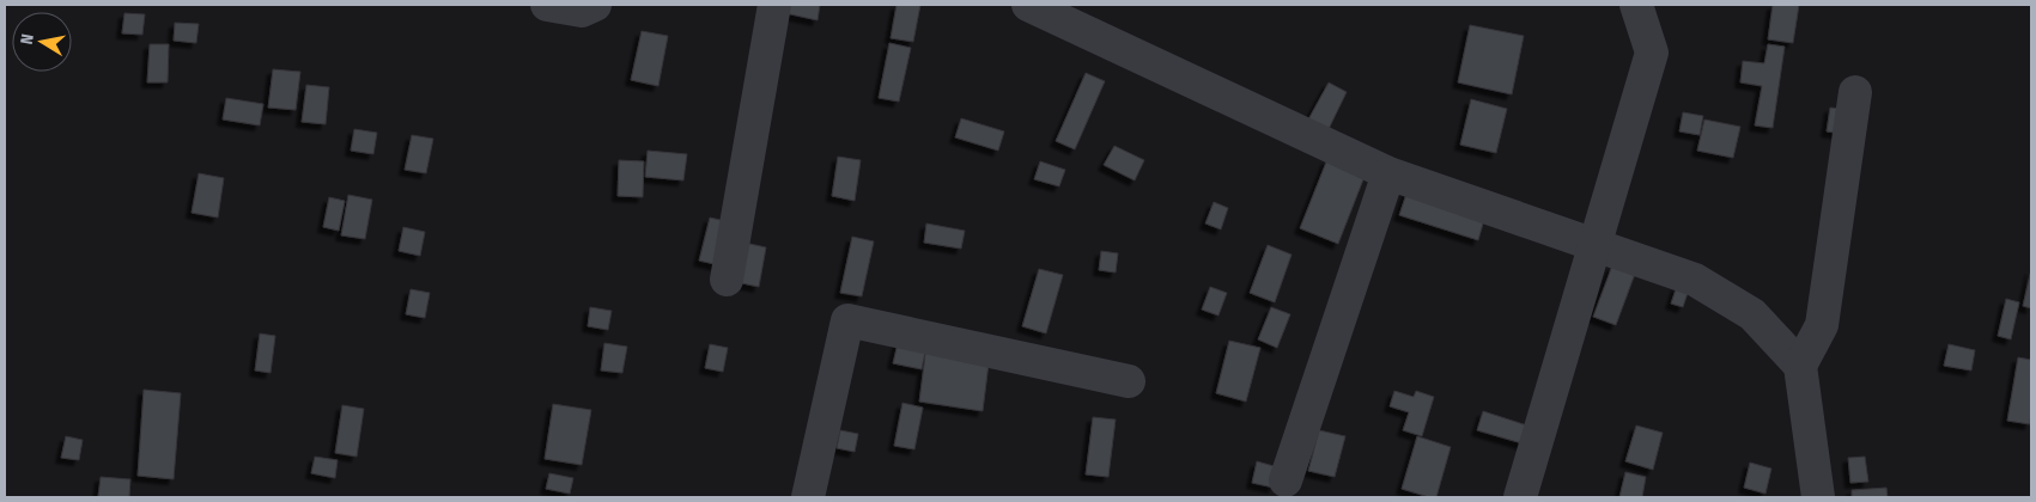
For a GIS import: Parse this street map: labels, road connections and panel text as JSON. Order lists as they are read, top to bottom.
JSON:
{
  "north": "left"
}
